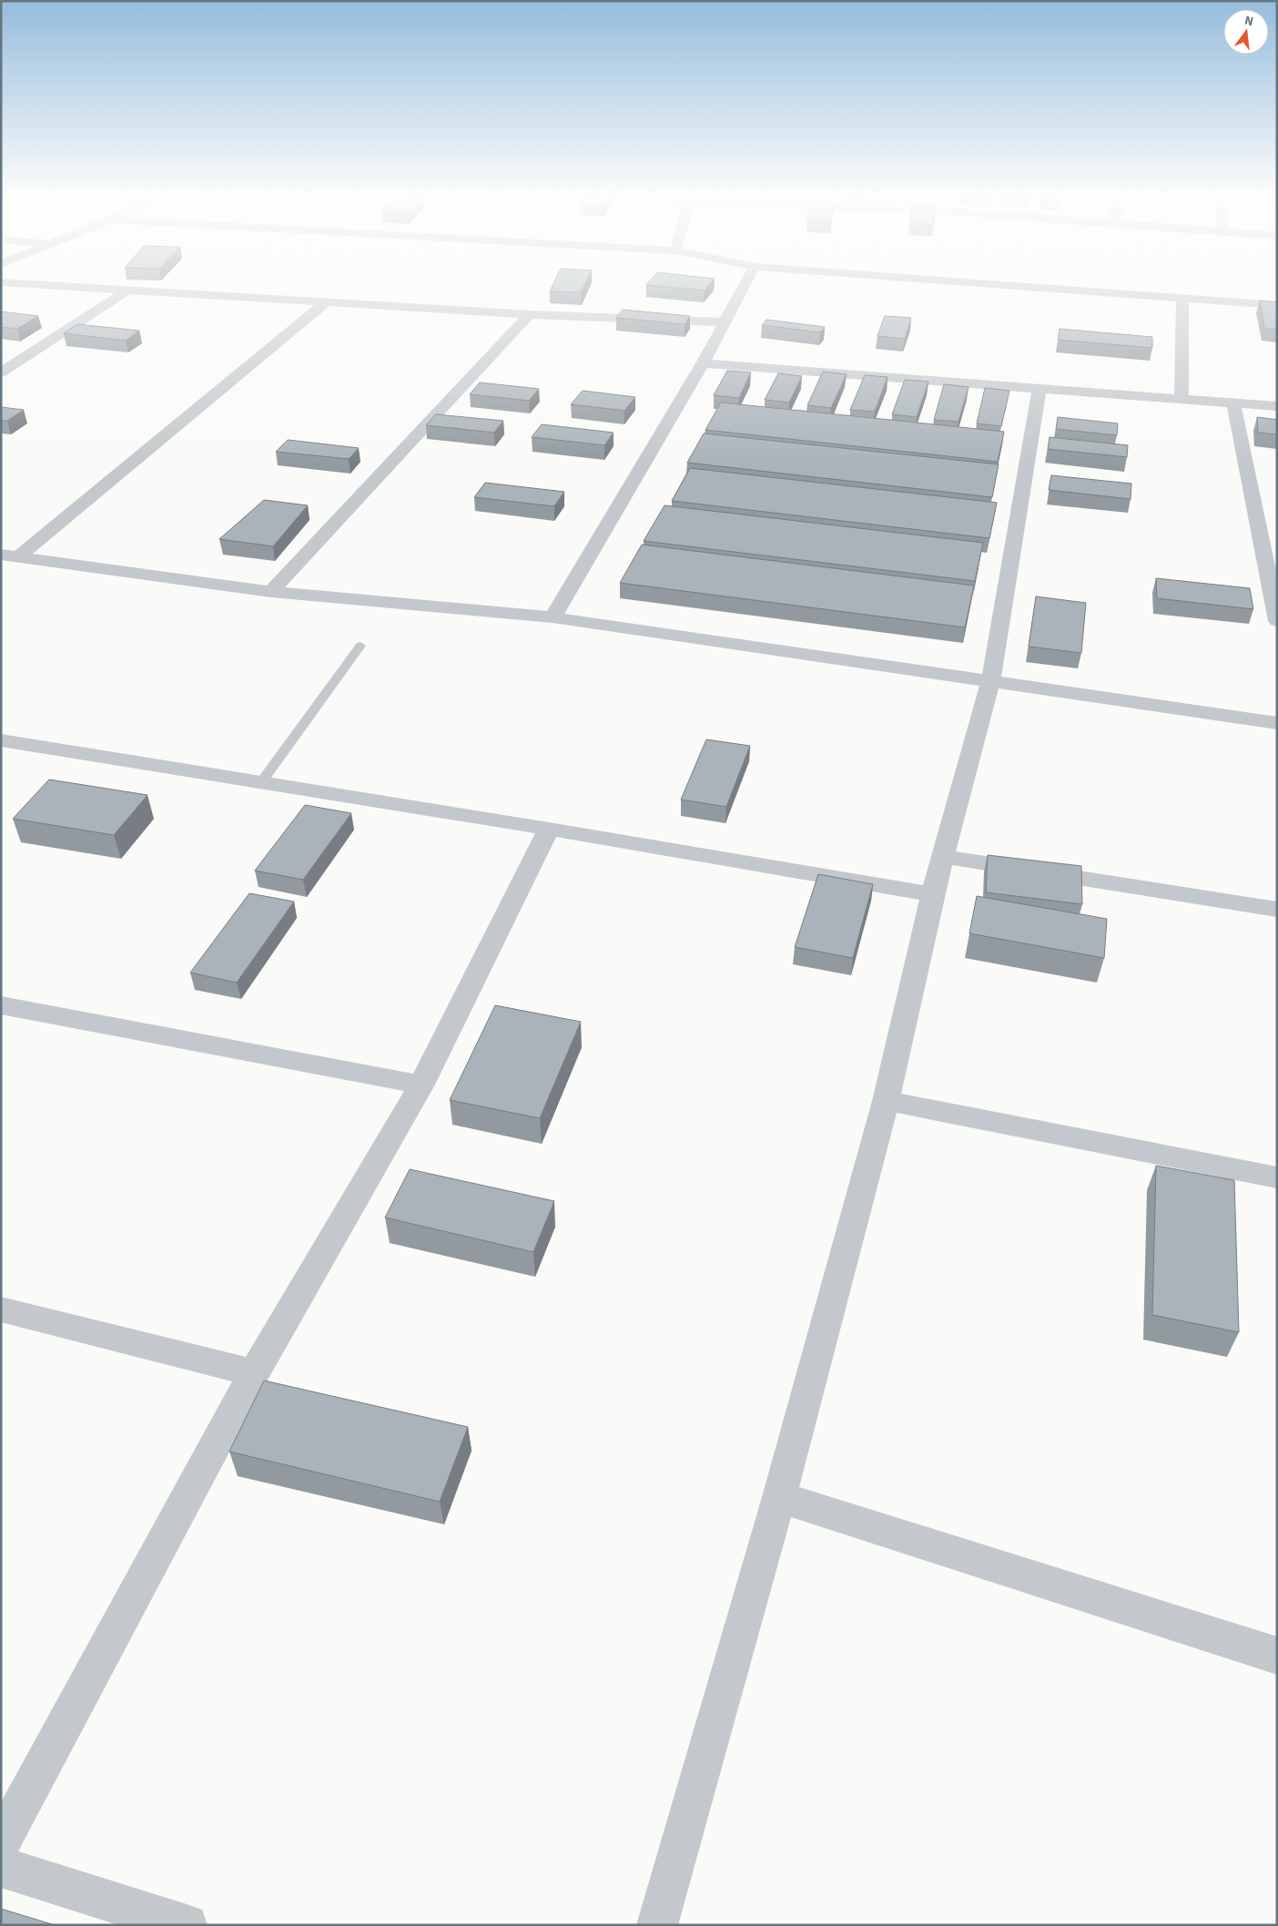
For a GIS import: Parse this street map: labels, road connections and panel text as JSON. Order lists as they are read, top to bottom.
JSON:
{
  "north": "top"
}
